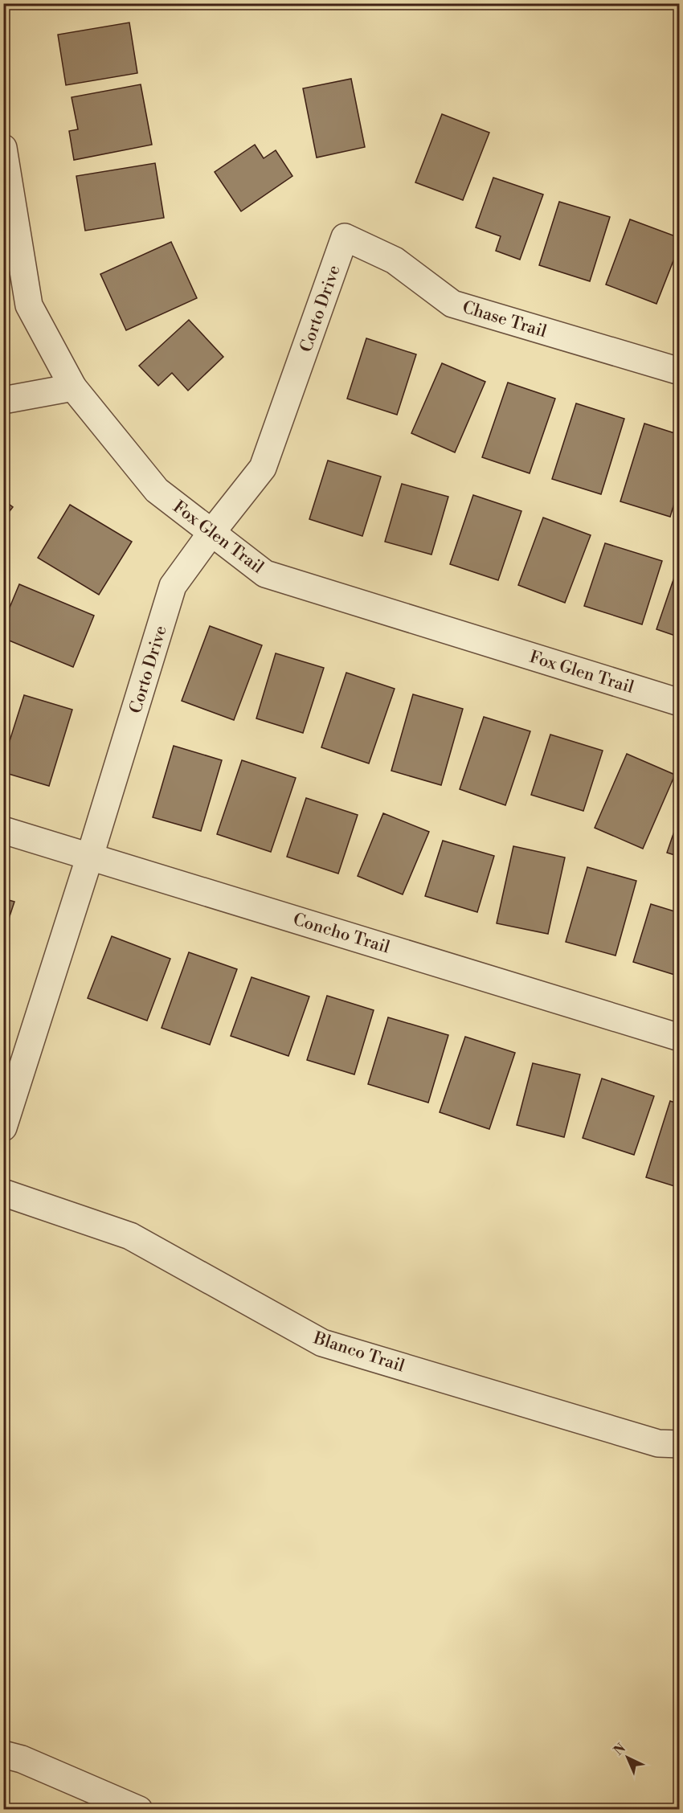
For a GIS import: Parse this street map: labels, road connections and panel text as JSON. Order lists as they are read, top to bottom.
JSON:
{
  "streets": {
    "street": [
      "Corto Drive",
      "Chase Trail",
      "Fox Glen Trail",
      "Concho Trail",
      "Blanco Trail"
    ]
  },
  "crossings": [
    ["Corto Drive", "Chase Trail"],
    ["Corto Drive", "Fox Glen Trail"],
    ["Corto Drive", "Concho Trail"]
  ],
  "north": "top left"
}
